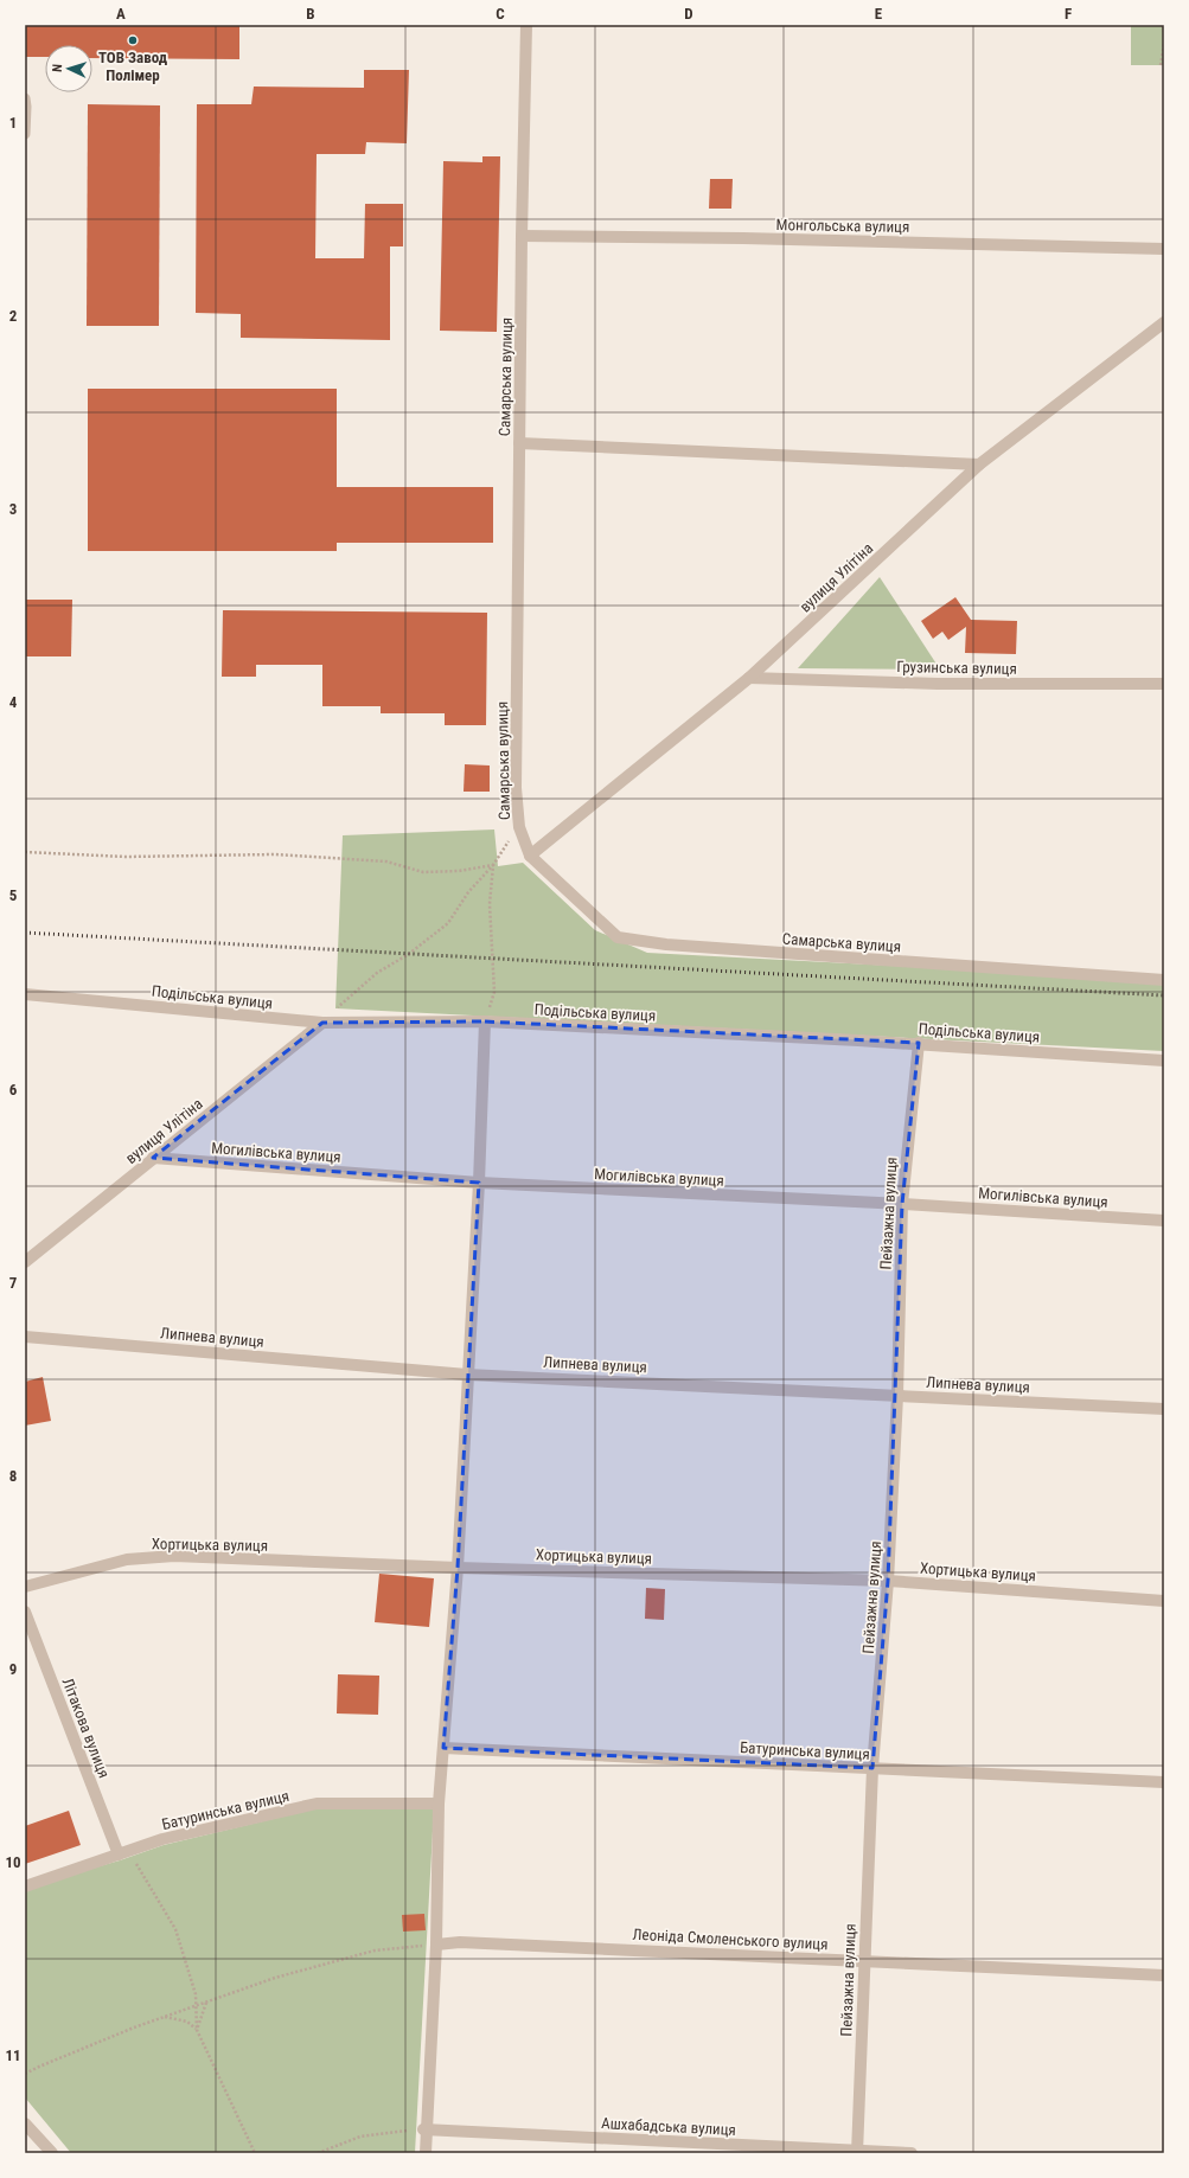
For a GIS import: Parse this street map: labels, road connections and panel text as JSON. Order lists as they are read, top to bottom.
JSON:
{
  "streets": {
    "street": [
      "Монгольська вулиця",
      "Самарська вулиця",
      "вулиця Улітіна",
      "Грузинська вулиця",
      "Подільська вулиця",
      "Могилівська вулиця",
      "Пейзажна вулиця",
      "Липнева вулиця",
      "Хортицька вулиця",
      "Літакова вулиця",
      "Батуринська вулиця",
      "Леоніда Смоленського вулиця",
      "Ашхабадська вулиця"
    ]
  },
  "crossings": [
    ["Монгольська вулиця", "Самарська вулиця"],
    ["Самарська вулиця", "вулиця Улітіна"],
    ["вулиця Улітіна", "Грузинська вулиця"],
    ["вулиця Улітіна", "Подільська вулиця"],
    ["вулиця Улітіна", "Могилівська вулиця"],
    ["Подільська вулиця", "Пейзажна вулиця"],
    ["Могилівська вулиця", "Пейзажна вулиця"],
    ["Пейзажна вулиця", "Липнева вулиця"],
    ["Пейзажна вулиця", "Хортицька вулиця"],
    ["Пейзажна вулиця", "Батуринська вулиця"],
    ["Пейзажна вулиця", "Леоніда Смоленського вулиця"],
    ["Пейзажна вулиця", "Ашхабадська вулиця"],
    ["Літакова вулиця", "Батуринська вулиця"]
  ],
  "places": ["ТОВ Завод Полімер"],
  "north": "left",
  "grid": {
    "columns": [
      "A",
      "B",
      "C",
      "D",
      "E",
      "F"
    ],
    "rows": [
      "1",
      "2",
      "3",
      "4",
      "5",
      "6",
      "7",
      "8",
      "9",
      "10",
      "11"
    ]
  }
}
